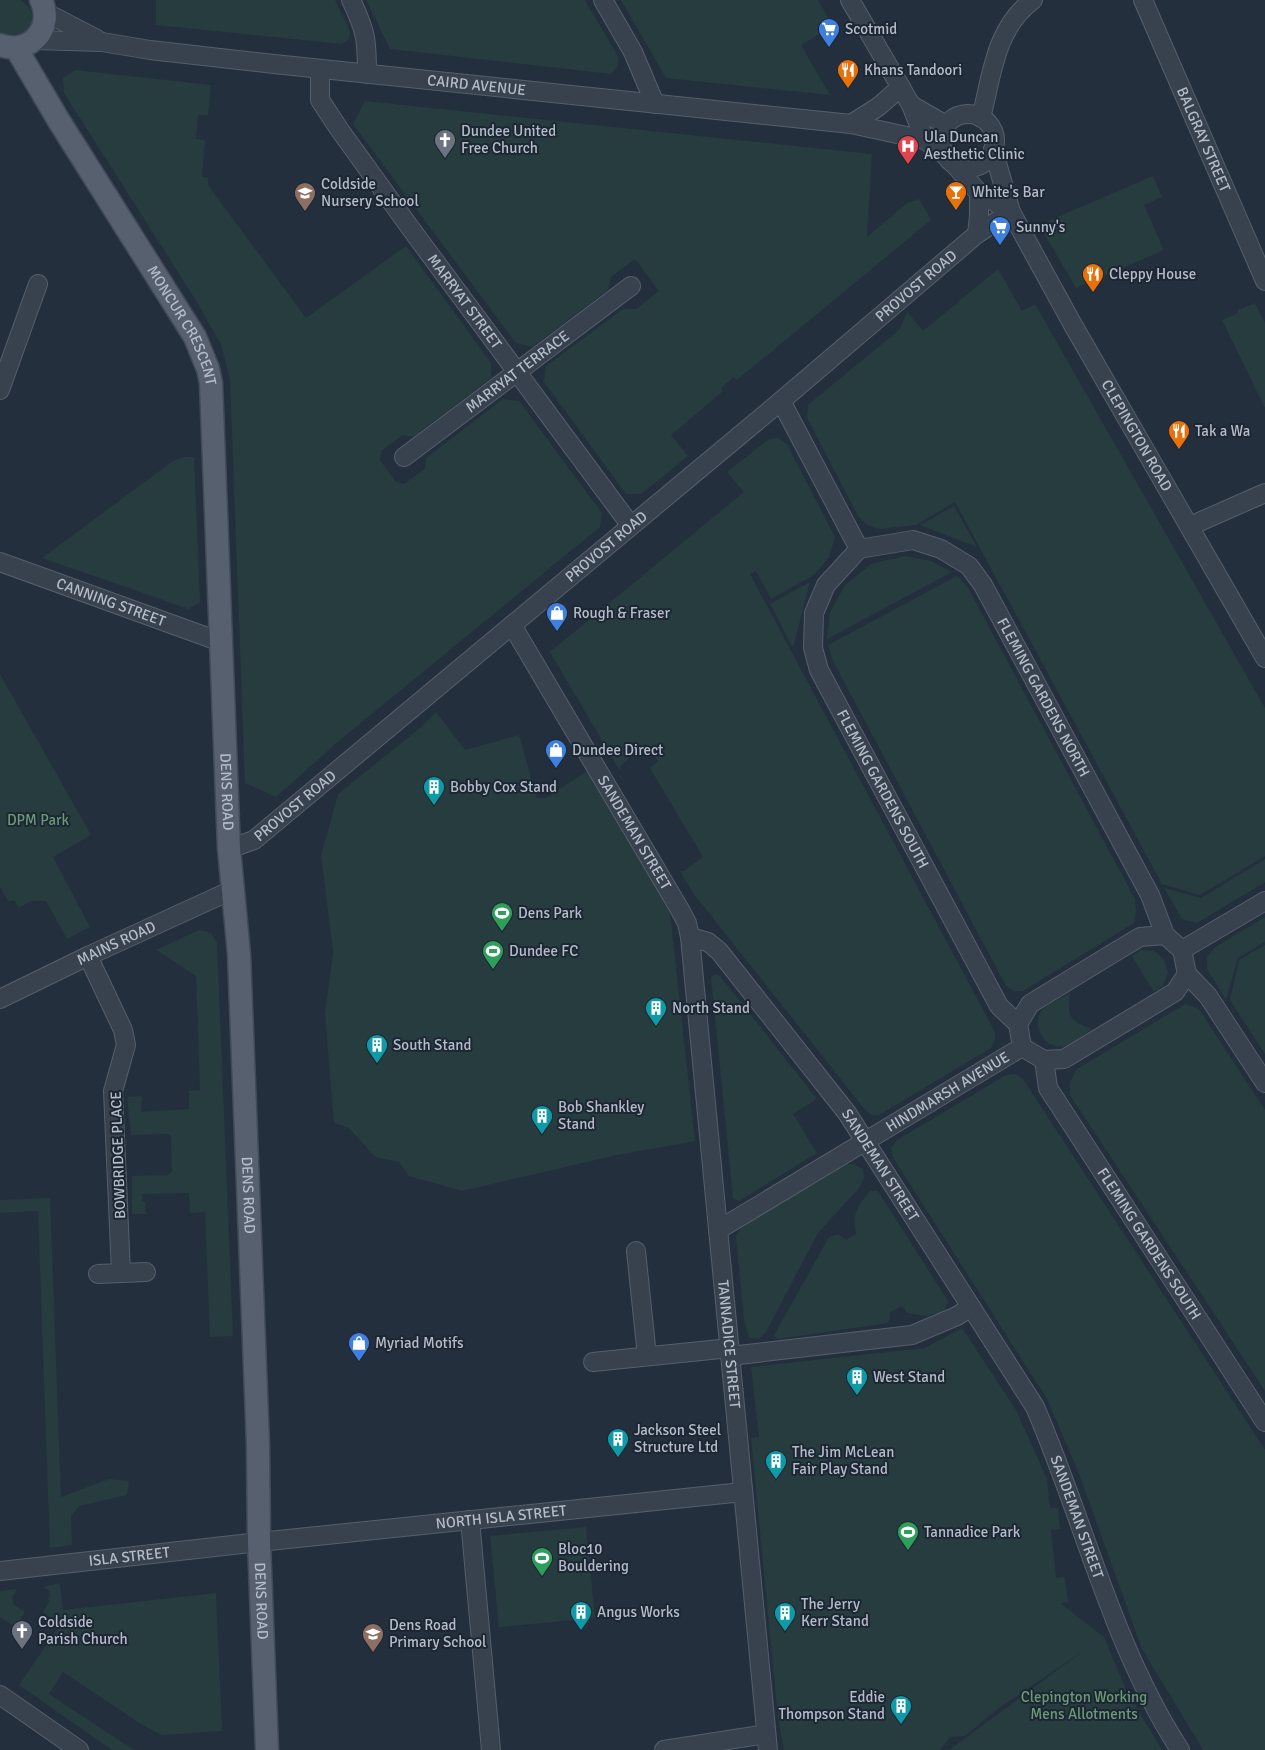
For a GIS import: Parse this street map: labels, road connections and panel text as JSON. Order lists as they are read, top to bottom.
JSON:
{
  "streets": {
    "main road": ["MONCUR CRESCENT", "DENS ROAD"],
    "street": [
      "CAIRD AVENUE",
      "BALGRAY STREET",
      "PROVOST ROAD",
      "MARRYAT STREET",
      "MARRYAT TERRACE",
      "CLEPINGTON ROAD",
      "CANNING STREET",
      "FLEMING GARDENS NORTH",
      "FLEMING GARDENS SOUTH",
      "SANDEMAN STREET",
      "MAINS ROAD",
      "HINDMARSH AVENUE",
      "BOWBRIDGE PLACE",
      "TANNADICE STREET",
      "NORTH ISLA STREET",
      "ISLA STREET"
    ]
  },
  "crossings": [
    ["CAIRD AVENUE", "MARRYAT STREET"],
    ["CAIRD AVENUE", "MONCUR CRESCENT"],
    ["PROVOST ROAD", "MARRYAT STREET"],
    ["PROVOST ROAD", "CLEPINGTON ROAD"],
    ["PROVOST ROAD", "DENS ROAD"],
    ["PROVOST ROAD", "SANDEMAN STREET"],
    ["MARRYAT STREET", "MARRYAT TERRACE"],
    ["MONCUR CRESCENT", "CANNING STREET"],
    ["MONCUR CRESCENT", "DENS ROAD"],
    ["CANNING STREET", "DENS ROAD"],
    ["FLEMING GARDENS NORTH", "FLEMING GARDENS SOUTH"],
    ["FLEMING GARDENS SOUTH", "HINDMARSH AVENUE"],
    ["DENS ROAD", "MAINS ROAD"],
    ["DENS ROAD", "NORTH ISLA STREET"],
    ["DENS ROAD", "ISLA STREET"],
    ["SANDEMAN STREET", "HINDMARSH AVENUE"],
    ["SANDEMAN STREET", "TANNADICE STREET"],
    ["MAINS ROAD", "BOWBRIDGE PLACE"],
    ["HINDMARSH AVENUE", "TANNADICE STREET"],
    ["TANNADICE STREET", "NORTH ISLA STREET"],
    ["NORTH ISLA STREET", "ISLA STREET"]
  ],
  "parks": ["DPM Park", "Clepington Working Mens Allotments"],
  "places": {
    "supermarket": ["Scotmid", "Sunny's"],
    "restaurant": ["Khans Tandoori", "Cleppy House", "Tak a Wa"],
    "church": ["Dundee United Free Church", "Coldside Parish Church"],
    "hospital": ["Ula Duncan Aesthetic Clinic"],
    "bar": ["White's Bar"],
    "school or university": ["Coldside Nursery School", "Dens Road Primary School"],
    "shop": ["Rough & Fraser", "Dundee Direct", "Myriad Motifs"],
    "building": [
      "Bobby Cox Stand",
      "North Stand",
      "South Stand",
      "Bob Shankley Stand",
      "West Stand",
      "Jackson Steel Structure Ltd",
      "The Jim McLean Fair Play Stand",
      "Angus Works",
      "The Jerry Kerr Stand",
      "Eddie Thompson Stand"
    ],
    "sports": [
      "Dens Park",
      "Dundee FC",
      "Tannadice Park",
      "Bloc10 Bouldering"
    ]
  }
}
